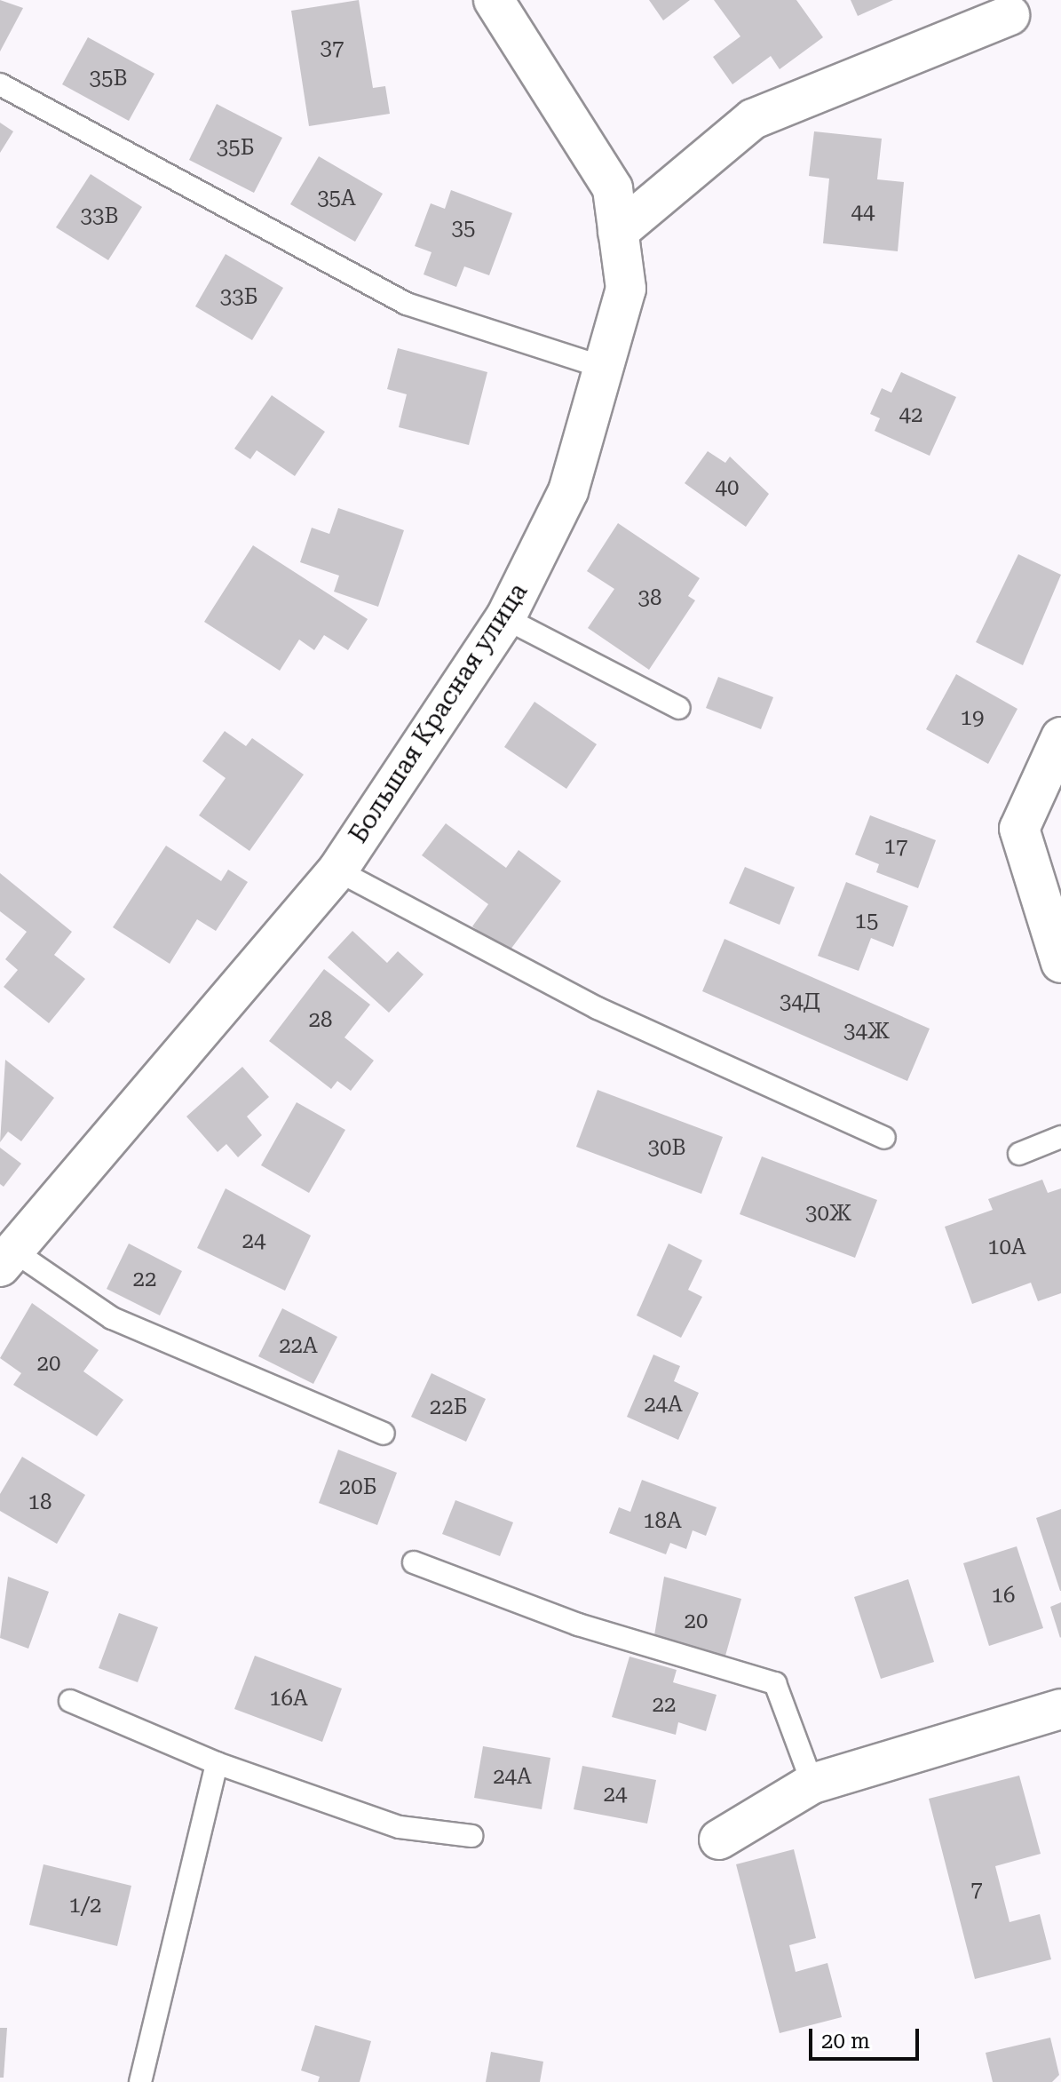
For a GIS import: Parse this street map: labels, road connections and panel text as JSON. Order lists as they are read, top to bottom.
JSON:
{
  "streets": {
    "street": ["Большая Красная улица"]
  },
  "house_numbers": [
    "37",
    "35В",
    "35Б",
    "35А",
    "44",
    "33В",
    "35",
    "33Б",
    "42",
    "40",
    "38",
    "19",
    "17",
    "15",
    "34Д",
    "28",
    "34Ж",
    "30В",
    "30Ж",
    "24",
    "10А",
    "22",
    "22А",
    "20",
    "24А",
    "22Б",
    "20Б",
    "18",
    "18А",
    "16",
    "20",
    "16А",
    "22",
    "24А",
    "24",
    "7",
    "1/2"
  ],
  "scale_bar": "20 m"
}
